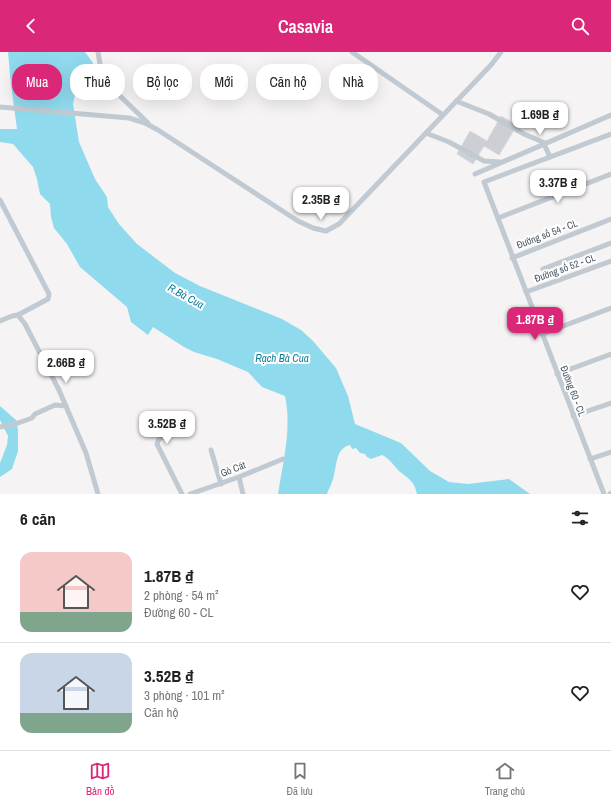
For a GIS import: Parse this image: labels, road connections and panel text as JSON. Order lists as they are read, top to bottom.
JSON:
{
  "streets": {
    "street": [
      "Đường số 54 - CL",
      "Đường số 52 - CL",
      "Đường 60 - CL",
      "Gò Cát"
    ]
  },
  "crossings": [
    ["Đường số 54 - CL", "Đường 60 - CL"],
    ["Đường số 52 - CL", "Đường 60 - CL"]
  ],
  "water": ["R.Bà Cua", "Rạch Bà Cua"],
  "page": {
    "header": "Casavia",
    "chip": [
      "Mua",
      "Thuê",
      "Bộ lọc",
      "Mới",
      "Căn hộ",
      "Nhà"
    ],
    "price": [
      "1.69B ₫",
      "3.37B ₫",
      "2.35B ₫",
      "1.87B ₫",
      "2.66B ₫",
      "3.52B ₫"
    ],
    "heading": "6 căn",
    "list": [
      {
        "name": "1.87B ₫",
        "note": "2 phòng · 54 m² · Đường 60 - CL"
      },
      {
        "name": "3.52B ₫",
        "note": "3 phòng · 101 m² · Căn hộ"
      }
    ],
    "tabs": ["Bản đồ", "Đã lưu", "Trang chủ"]
  }
}
